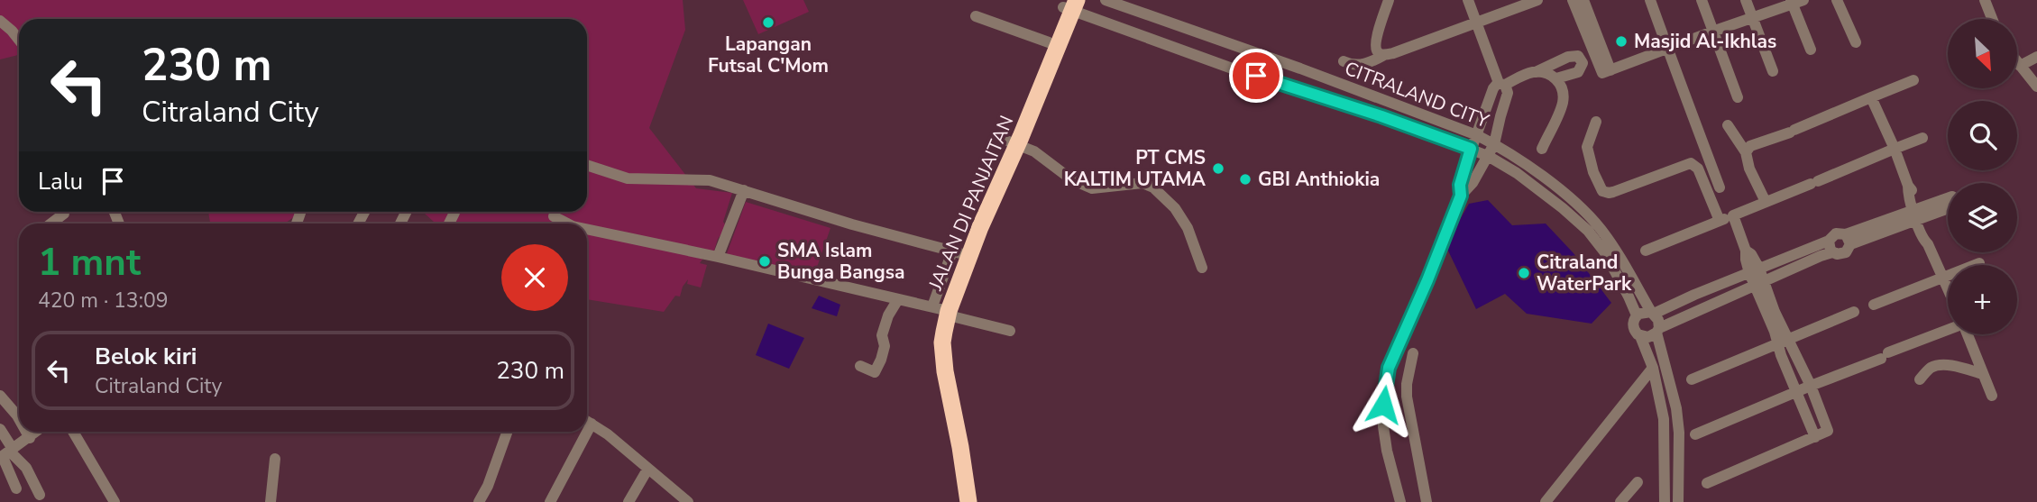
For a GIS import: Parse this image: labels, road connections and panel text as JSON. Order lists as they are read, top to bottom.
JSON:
{
  "streets": {
    "highway": ["JALAN DI PANJAITAN"],
    "street": ["CITRALAND CITY"]
  },
  "crossings": [
    ["CITRALAND CITY", "JALAN DI PANJAITAN"]
  ],
  "places": [
    "Lapangan Futsal C'Mom",
    "Masjid Al-Ikhlas",
    "PT CMS KALTIM UTAMA",
    "GBI Anthiokia",
    "SMA Islam Bunga Bangsa",
    "Citraland WaterPark"
  ],
  "north": "bottom right",
  "page": {
    "map_buttons": "+",
    "turn": ["230 m", "Citraland City"],
    "then": "Lalu",
    "heading": ["1 mnt", "420 m · 13:09"],
    "list": [
      {
        "name": "Belok kiri",
        "note": "Citraland City",
        "value": "230 m"
      }
    ]
  }
}
